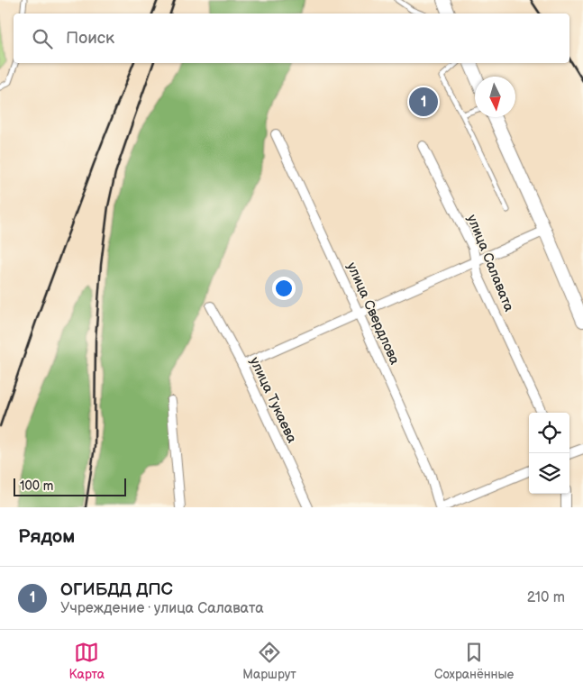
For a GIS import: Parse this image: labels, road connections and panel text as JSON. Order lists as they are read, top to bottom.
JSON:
{
  "streets": {
    "street": ["улица Салавата", "улица Свердлова", "улица Тукаева"]
  },
  "scale_bar": "100 m",
  "north": "bottom",
  "page": {
    "search": "Поиск",
    "pins": "1",
    "scale": "100 m",
    "heading": "Рядом",
    "list": [
      {
        "mark": "1",
        "name": "ОГИБДД ДПС",
        "note": "Учреждение · улица Салавата",
        "value": "210 m"
      }
    ],
    "nav": ["Карта", "Маршрут", "Сохранённые"]
  }
}
